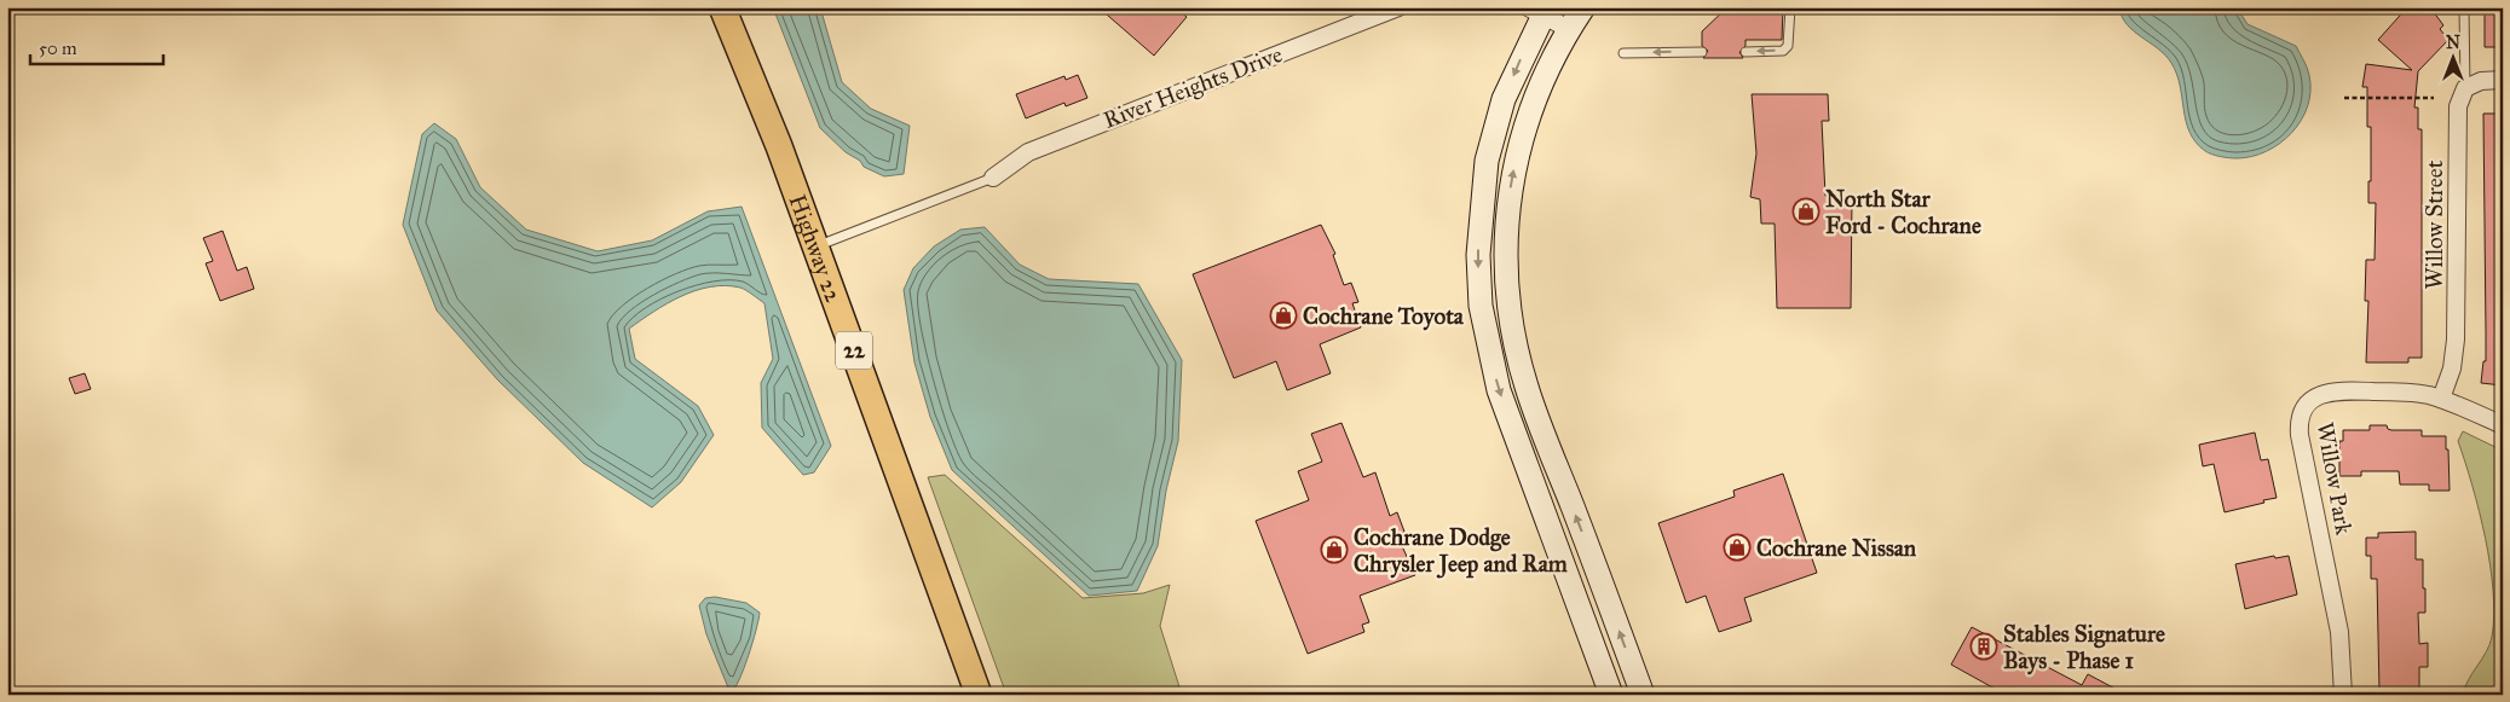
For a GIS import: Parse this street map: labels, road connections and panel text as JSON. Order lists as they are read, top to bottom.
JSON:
{
  "streets": {
    "main road": ["Highway 22", "22"],
    "street": ["River Heights Drive", "Willow Street", "Willow Park"]
  },
  "crossings": [
    ["Willow Street", "Willow Park"]
  ],
  "places": {
    "shop": [
      "North Star Ford - Cochrane",
      "Cochrane Toyota",
      "Cochrane Nissan",
      "Cochrane Dodge Chrysler Jeep and Ram"
    ],
    "building": ["Stables Signature Bays - Phase 1"]
  },
  "scale_bar": "50 m",
  "north": "top"
}
